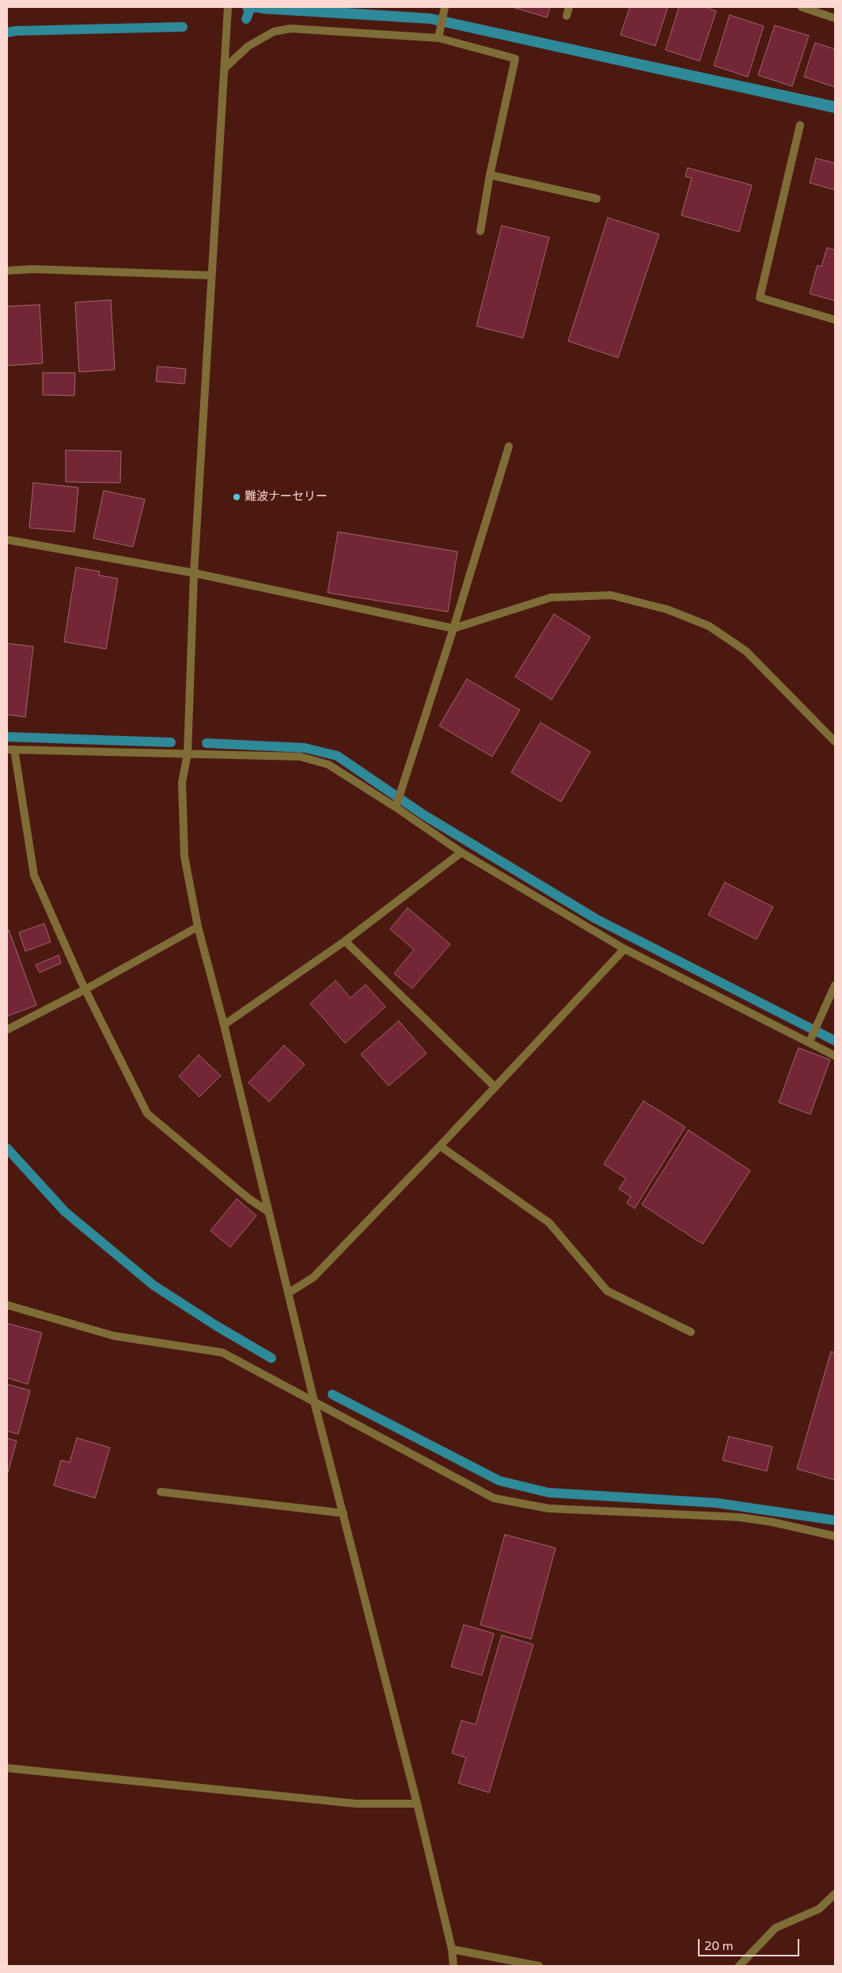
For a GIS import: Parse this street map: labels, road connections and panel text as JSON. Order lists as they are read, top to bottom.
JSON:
{
  "places": ["難波ナーセリー"],
  "scale_bar": "20 m"
}
